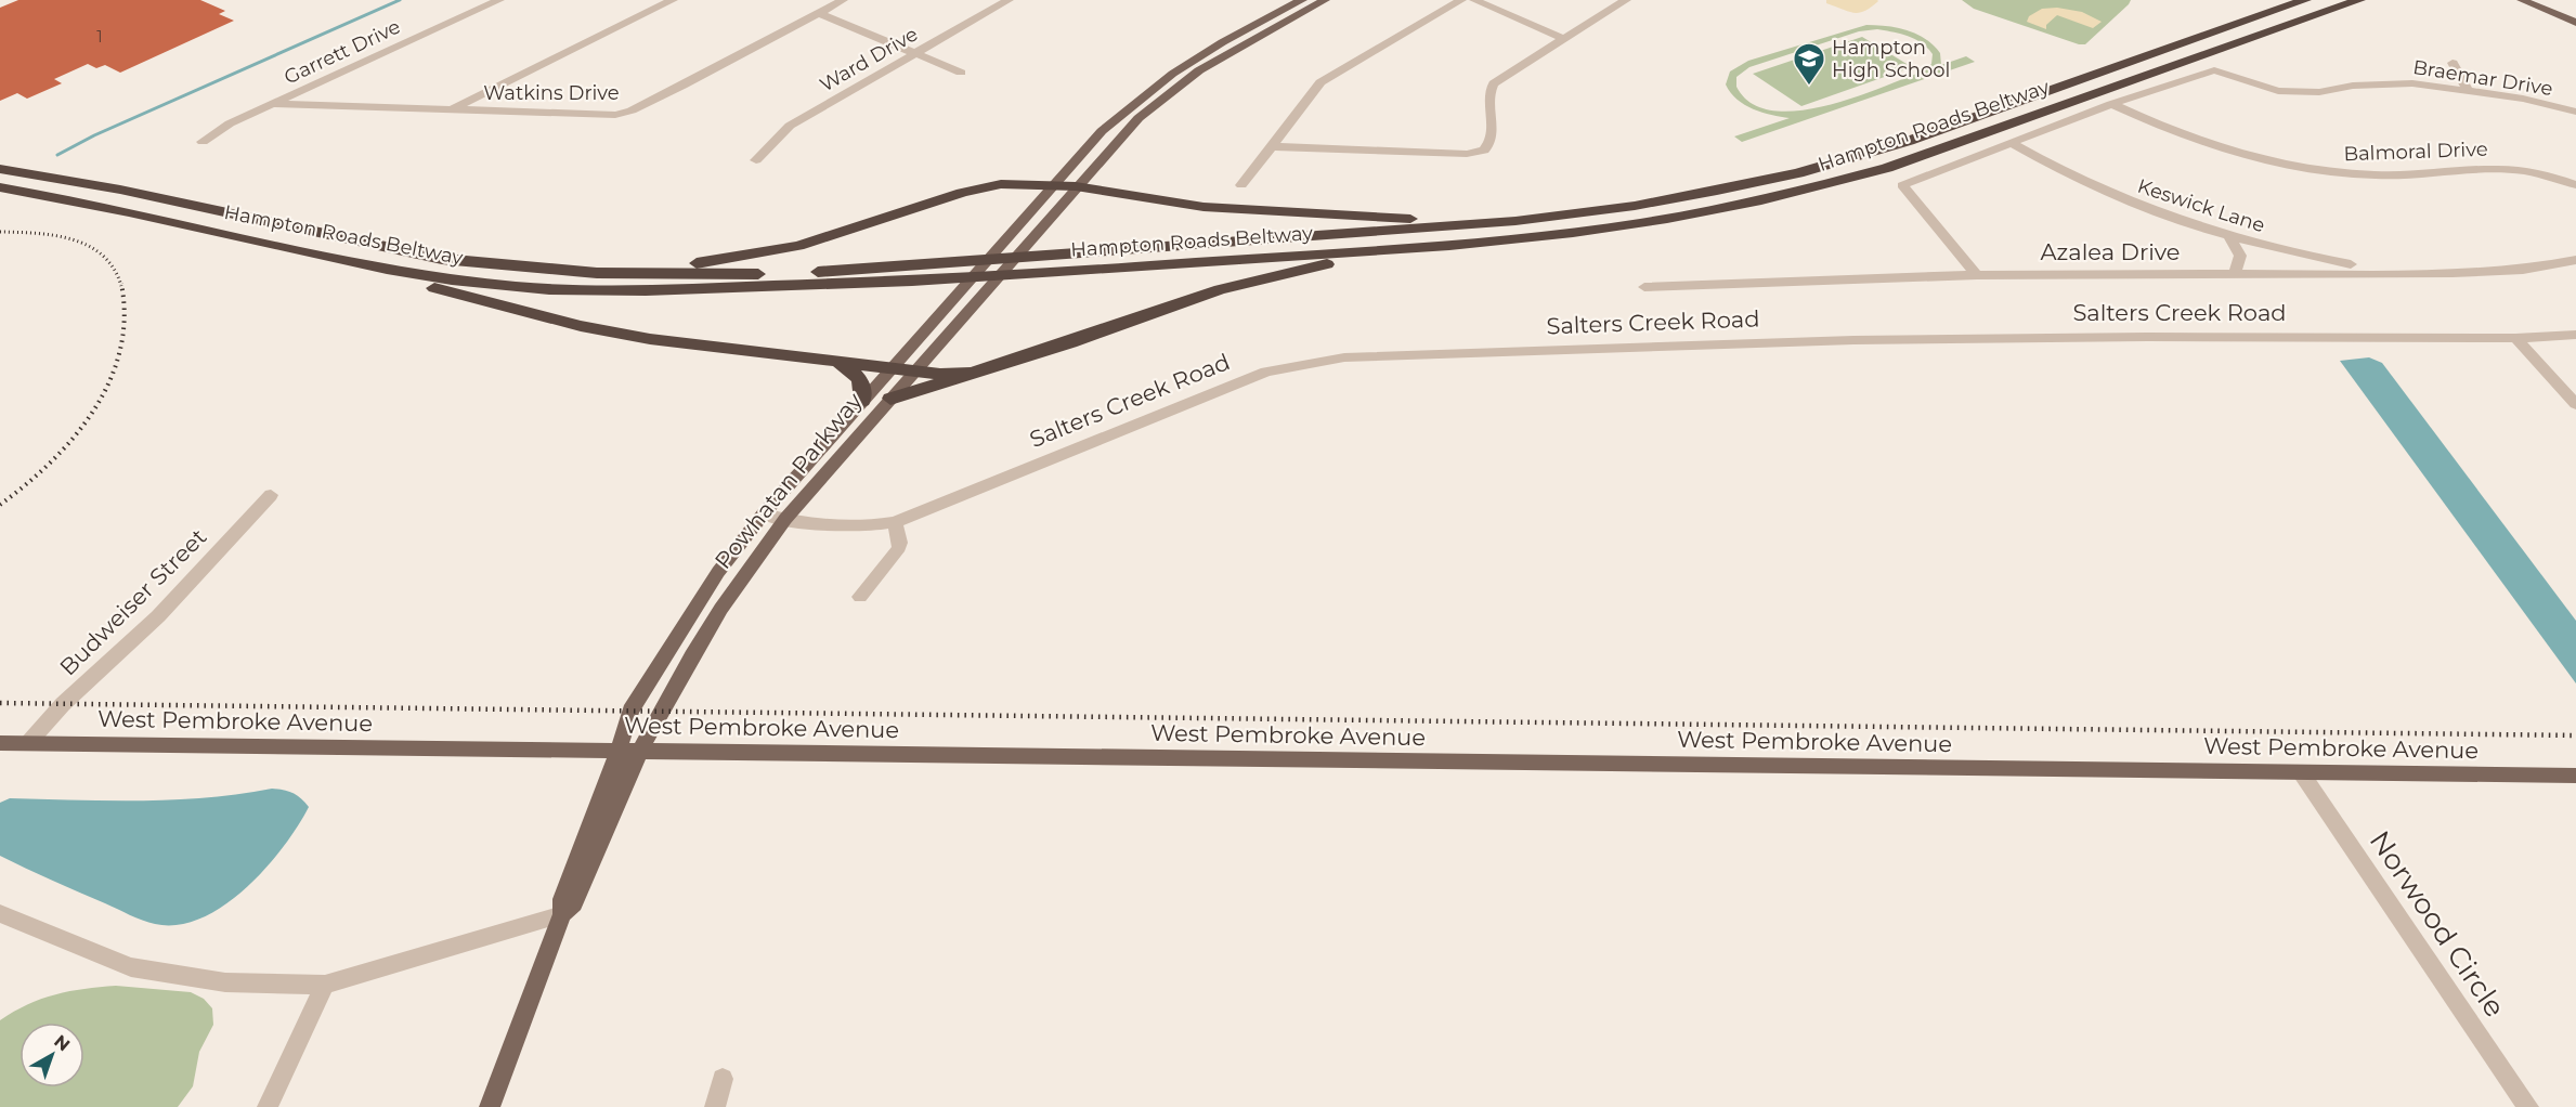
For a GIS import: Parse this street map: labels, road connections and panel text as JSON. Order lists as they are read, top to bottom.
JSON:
{
  "streets": {
    "highway": ["Hampton Roads Beltway"],
    "main road": ["Powhatan Parkway", "West Pembroke Avenue"],
    "street": [
      "Garrett Drive",
      "Ward Drive",
      "Braemar Drive",
      "Watkins Drive",
      "Balmoral Drive",
      "Keswick Lane",
      "Azalea Drive",
      "Salters Creek Road",
      "Budweiser Street",
      "Norwood Circle"
    ]
  },
  "crossings": [
    ["Garrett Drive", "Watkins Drive"],
    ["Braemar Drive", "Balmoral Drive"],
    ["Braemar Drive", "Keswick Lane"],
    ["Braemar Drive", "Azalea Drive"],
    ["Keswick Lane", "Azalea Drive"],
    ["Salters Creek Road", "Powhatan Parkway"],
    ["Powhatan Parkway", "West Pembroke Avenue"],
    ["Budweiser Street", "West Pembroke Avenue"],
    ["West Pembroke Avenue", "Norwood Circle"]
  ],
  "places": {
    "school or university": ["Hampton High School"]
  },
  "house_numbers": ["1"],
  "north": "top right"
}
